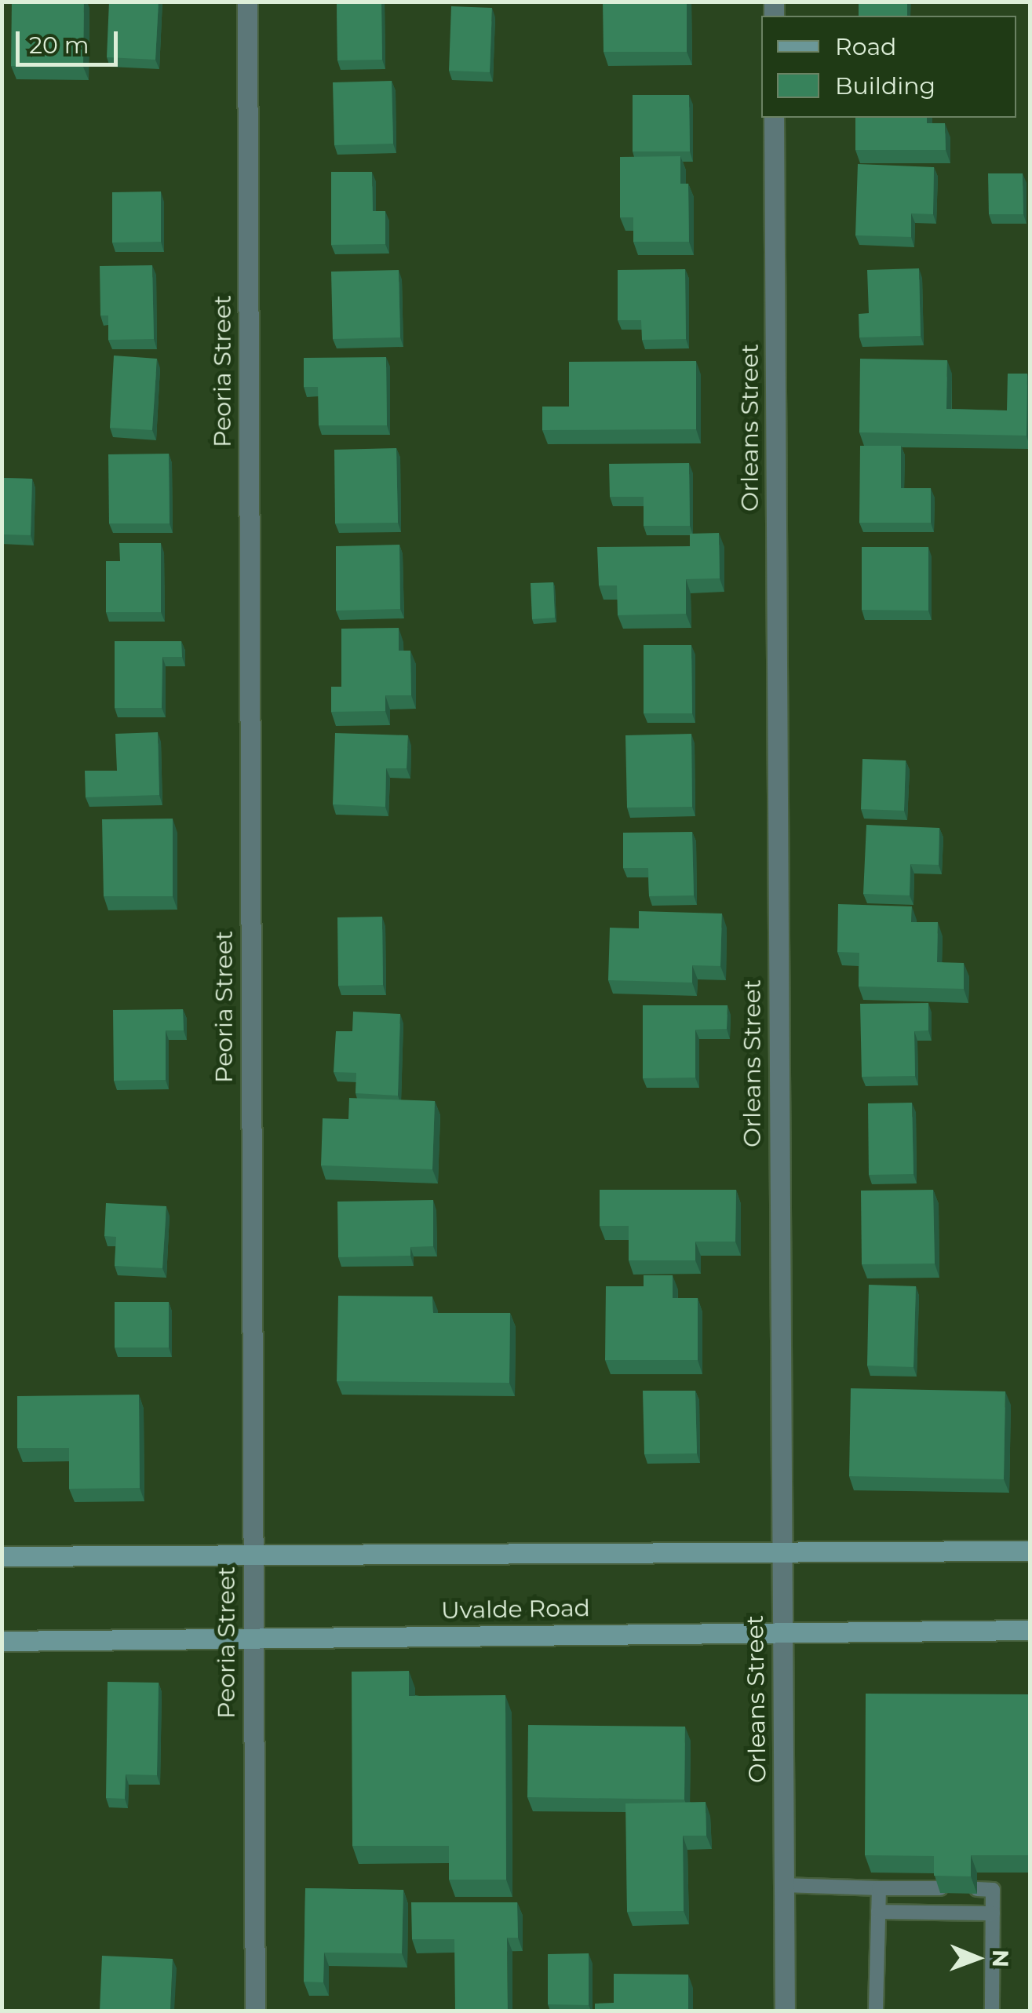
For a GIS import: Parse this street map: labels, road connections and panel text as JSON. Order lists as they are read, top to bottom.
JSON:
{
  "streets": {
    "main road": ["Uvalde Road"],
    "street": ["Peoria Street", "Orleans Street"]
  },
  "crossings": [
    ["Peoria Street", "Uvalde Road"],
    ["Orleans Street", "Uvalde Road"]
  ],
  "legend": ["Road", "Building"],
  "scale_bar": "20 m",
  "north": "right"
}
